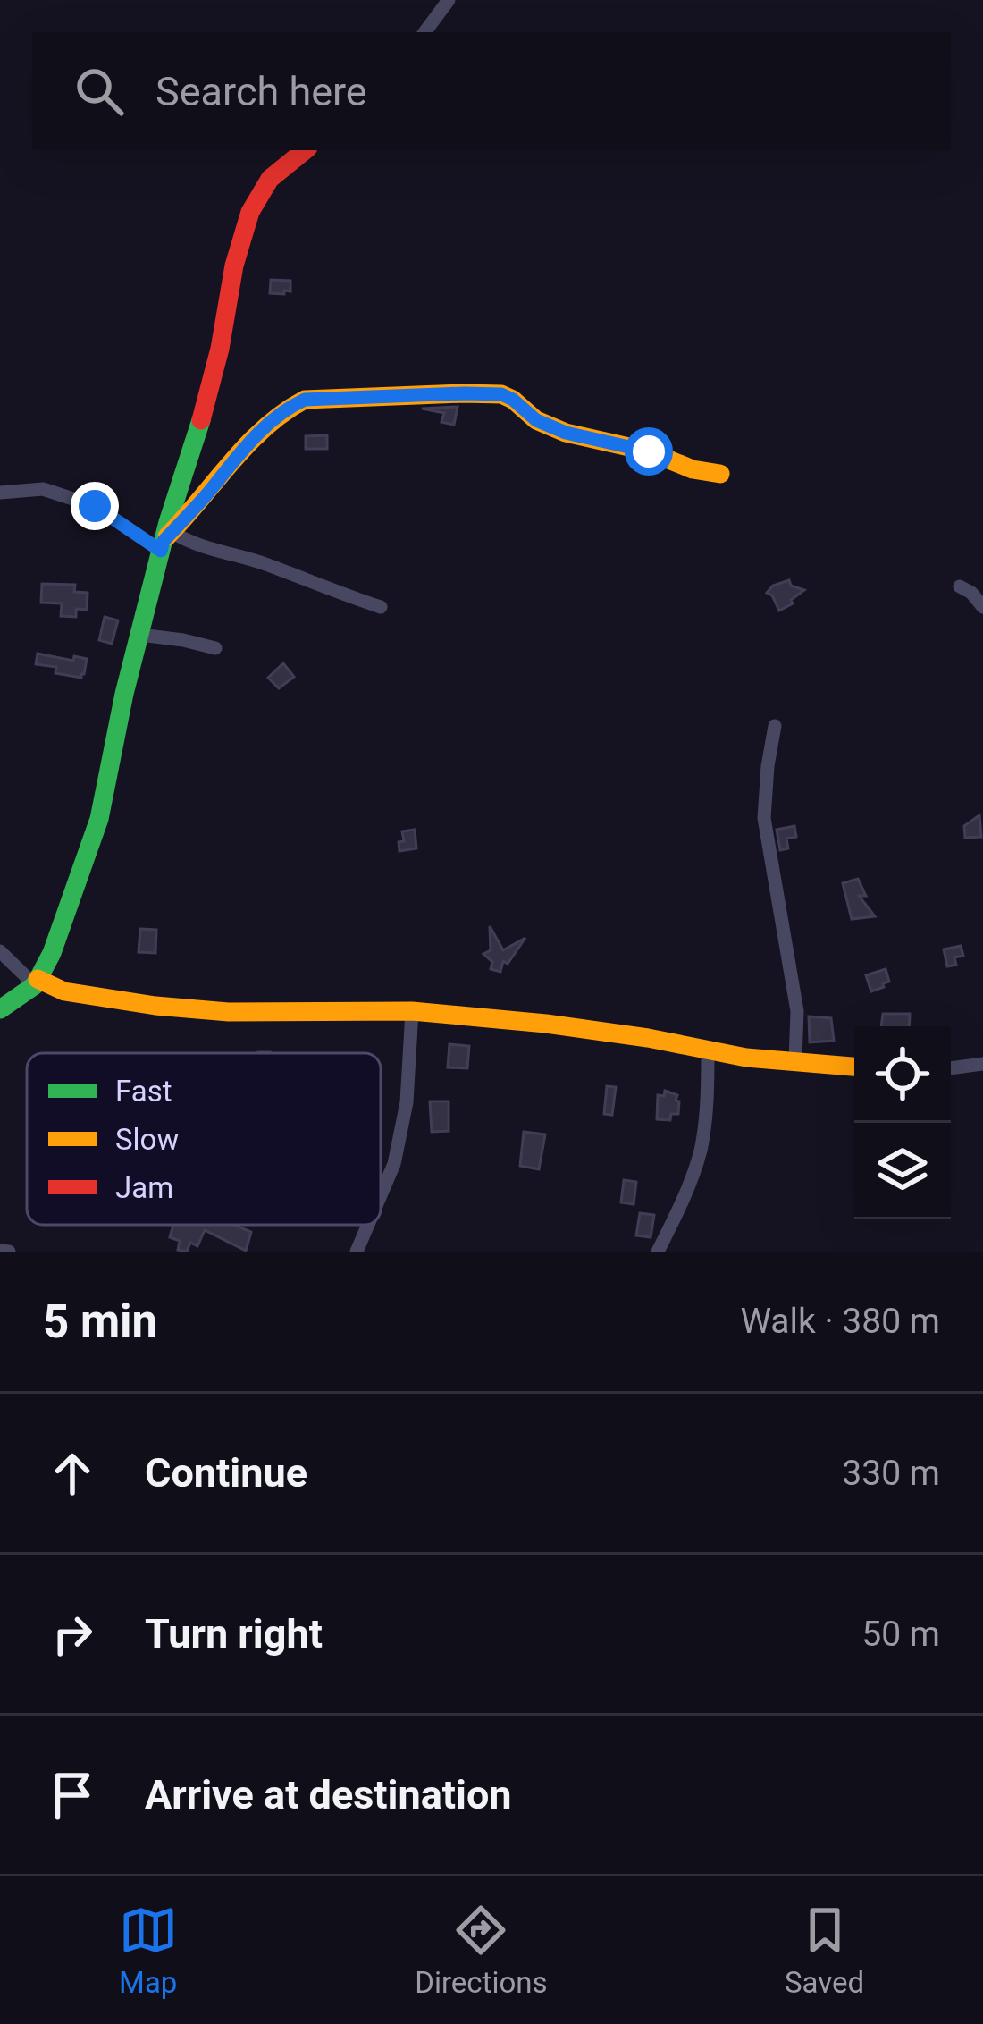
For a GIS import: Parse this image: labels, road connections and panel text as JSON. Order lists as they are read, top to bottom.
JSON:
{
  "legend": ["Fast", "Slow", "Jam"],
  "page": {
    "search": "Search here",
    "heading": ["5 min", "Walk · 380 m"],
    "list": [
      ["Continue", "330 m"],
      ["Turn right", "50 m"],
      "Arrive at destination"
    ],
    "nav": ["Map", "Directions", "Saved"]
  }
}
